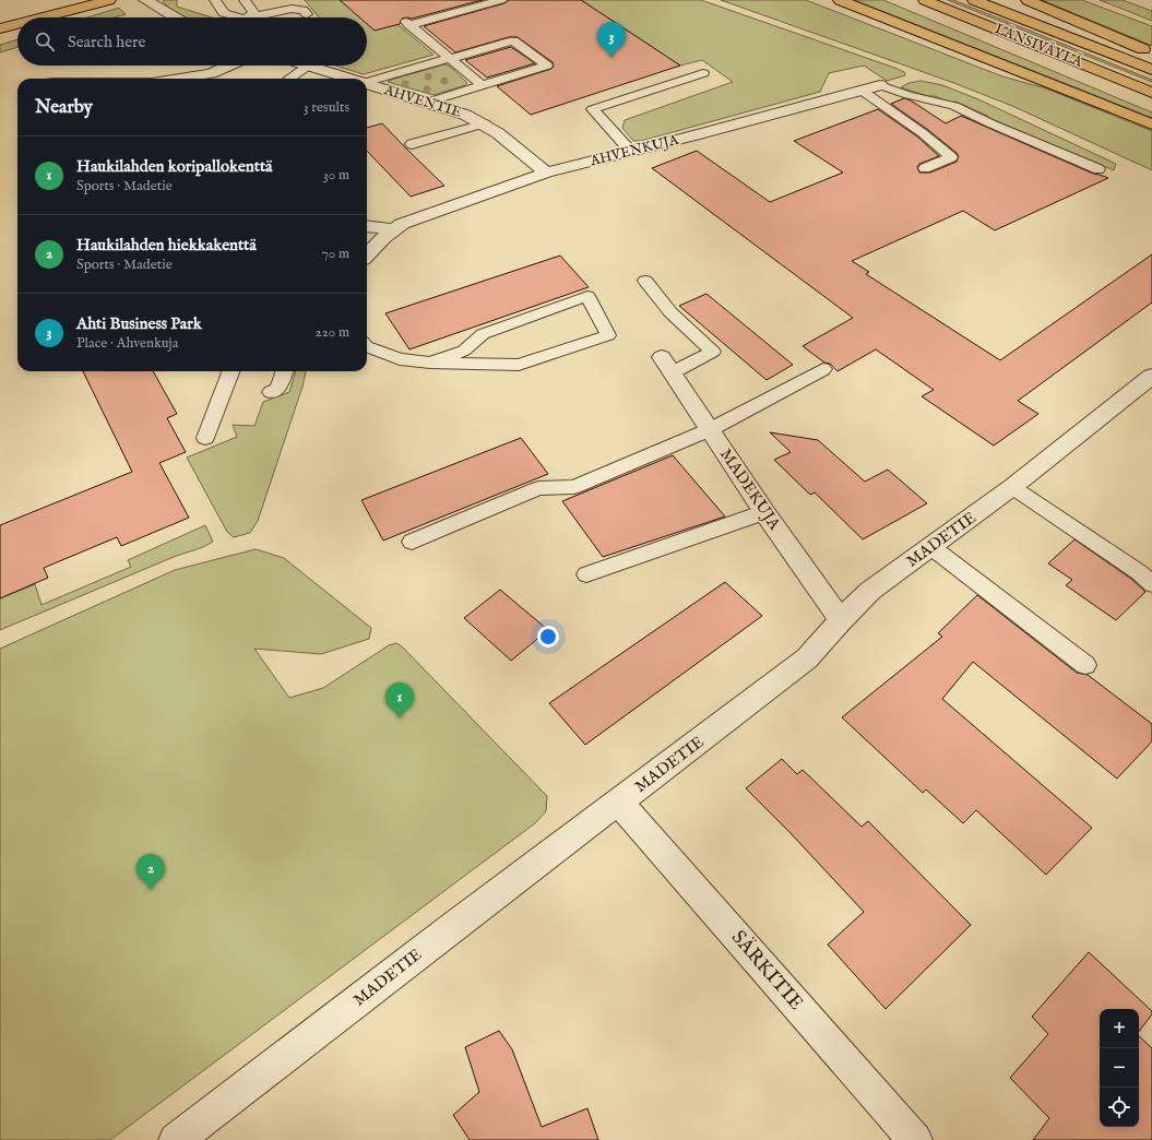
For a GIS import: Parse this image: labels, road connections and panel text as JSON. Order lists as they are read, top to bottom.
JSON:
{
  "streets": {
    "main road": ["LÄNSIVÄYLÄ"],
    "street": [
      "AHVENTIE",
      "AHVENKUJA",
      "MADEKUJA",
      "MADETIE",
      "SÄRKITIE"
    ]
  },
  "crossings": [
    ["AHVENTIE", "AHVENKUJA"],
    ["MADEKUJA", "MADETIE"],
    ["MADETIE", "SÄRKITIE"]
  ],
  "page": {
    "search": "Search here",
    "pins": ["3", "1", "2"],
    "heading": ["Nearby", "3 results"],
    "list": [
      {
        "mark": "1",
        "name": "Haukilahden koripallokenttä",
        "note": "Sports · Madetie",
        "value": "30 m"
      },
      {
        "mark": "2",
        "name": "Haukilahden hiekkakenttä",
        "note": "Sports · Madetie",
        "value": "70 m"
      },
      {
        "mark": "3",
        "name": "Ahti Business Park",
        "note": "Place · Ahvenkuja",
        "value": "220 m"
      }
    ],
    "map_buttons": ["+", "−"]
  }
}
